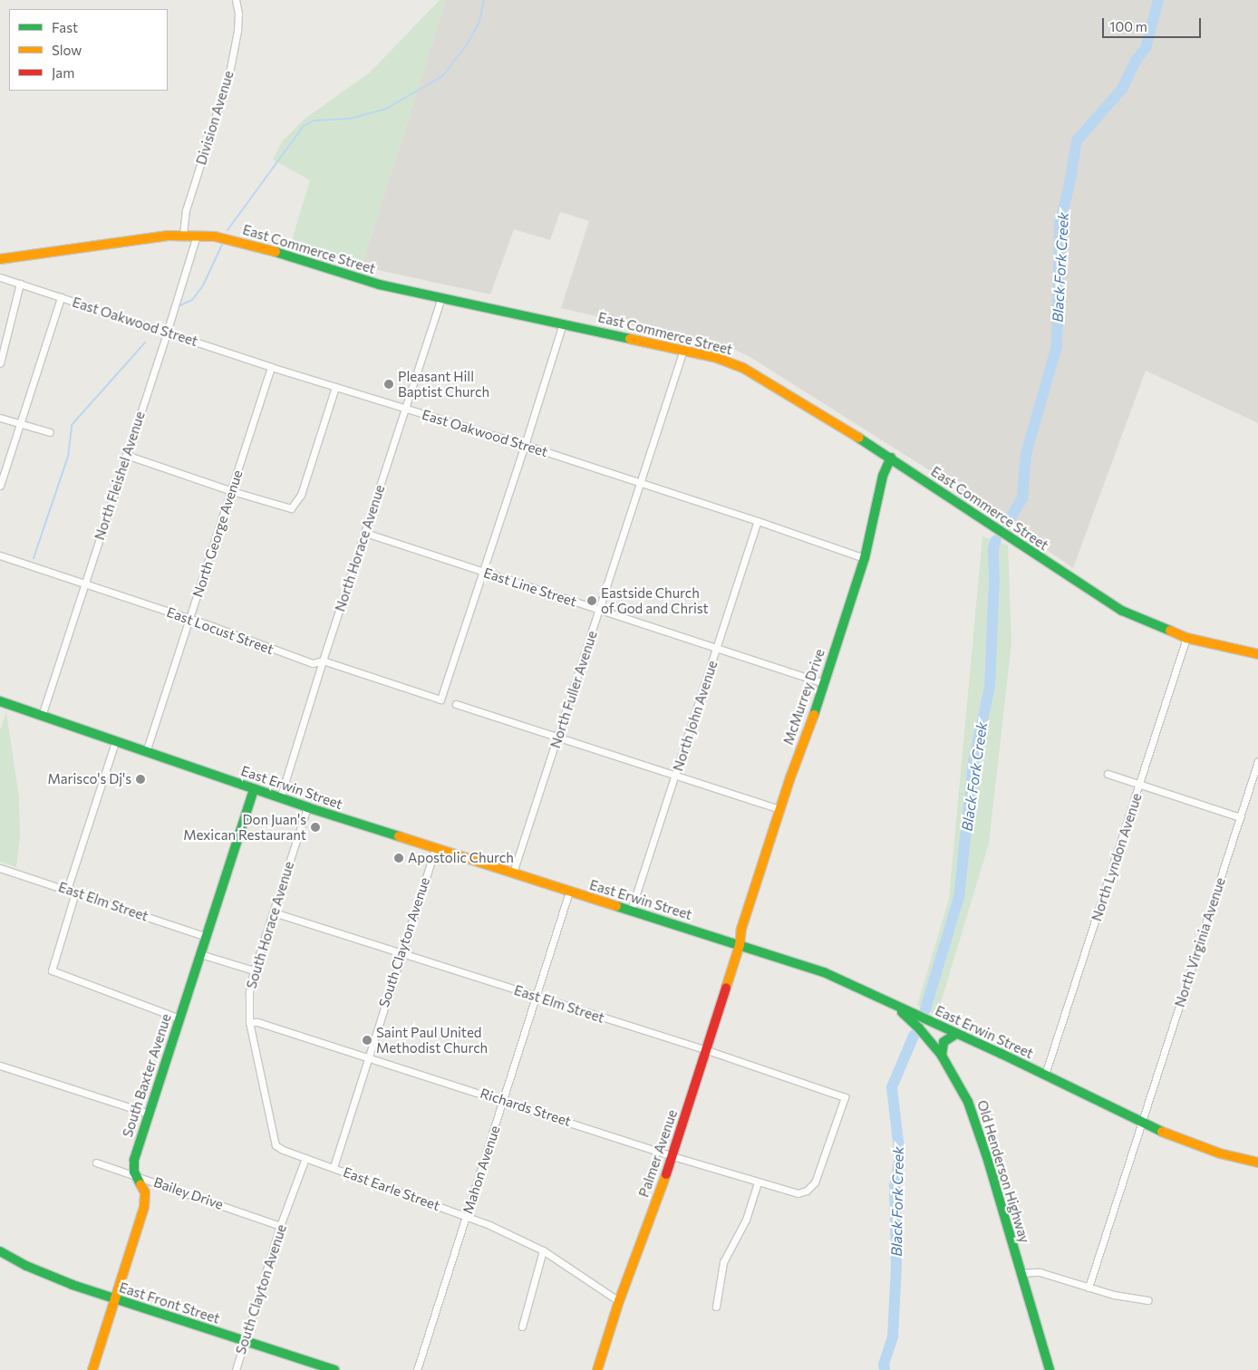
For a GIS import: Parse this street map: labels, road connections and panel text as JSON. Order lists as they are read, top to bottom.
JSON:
{
  "streets": {
    "street": [
      "Division Avenue",
      "East Commerce Street",
      "East Oakwood Street",
      "North Fleishel Avenue",
      "North George Avenue",
      "North Horace Avenue",
      "East Line Street",
      "East Locust Street",
      "North Fuller Avenue",
      "McMurrey Drive",
      "North John Avenue",
      "East Erwin Street",
      "North Lyndon Avenue",
      "East Elm Street",
      "South Horace Avenue",
      "South Clayton Avenue",
      "North Virginia Avenue",
      "South Baxter Avenue",
      "Richards Street",
      "Palmer Avenue",
      "Mahon Avenue",
      "Old Henderson Highway",
      "East Earle Street",
      "Bailey Drive",
      "East Front Street"
    ]
  },
  "crossings": [
    ["Division Avenue", "East Commerce Street"],
    ["East Commerce Street", "North Fleishel Avenue"],
    ["East Commerce Street", "North Horace Avenue"],
    ["East Commerce Street", "North Fuller Avenue"],
    ["East Commerce Street", "McMurrey Drive"],
    ["East Commerce Street", "North Lyndon Avenue"],
    ["East Oakwood Street", "North Fleishel Avenue"],
    ["East Oakwood Street", "North George Avenue"],
    ["East Oakwood Street", "North Horace Avenue"],
    ["East Oakwood Street", "North Fuller Avenue"],
    ["East Oakwood Street", "McMurrey Drive"],
    ["East Oakwood Street", "North John Avenue"],
    ["North Fleishel Avenue", "East Locust Street"],
    ["North Fleishel Avenue", "East Erwin Street"],
    ["North George Avenue", "East Locust Street"],
    ["North George Avenue", "East Erwin Street"],
    ["North Horace Avenue", "East Line Street"],
    ["North Horace Avenue", "East Locust Street"],
    ["North Horace Avenue", "East Erwin Street"],
    ["East Line Street", "East Locust Street"],
    ["East Line Street", "North Fuller Avenue"],
    ["East Line Street", "McMurrey Drive"],
    ["East Line Street", "North John Avenue"],
    ["North Fuller Avenue", "East Erwin Street"],
    ["McMurrey Drive", "East Erwin Street"],
    ["McMurrey Drive", "Palmer Avenue"],
    ["North John Avenue", "East Erwin Street"],
    ["East Erwin Street", "North Lyndon Avenue"],
    ["East Erwin Street", "South Horace Avenue"],
    ["East Erwin Street", "South Clayton Avenue"],
    ["East Erwin Street", "North Virginia Avenue"],
    ["East Erwin Street", "South Baxter Avenue"],
    ["East Erwin Street", "Palmer Avenue"],
    ["East Erwin Street", "Mahon Avenue"],
    ["East Erwin Street", "Old Henderson Highway"],
    ["East Elm Street", "South Horace Avenue"],
    ["East Elm Street", "South Clayton Avenue"],
    ["East Elm Street", "South Baxter Avenue"],
    ["East Elm Street", "Richards Street"],
    ["East Elm Street", "Palmer Avenue"],
    ["East Elm Street", "Mahon Avenue"],
    ["South Horace Avenue", "South Clayton Avenue"],
    ["South Horace Avenue", "Richards Street"],
    ["South Horace Avenue", "East Earle Street"],
    ["South Clayton Avenue", "Richards Street"],
    ["South Clayton Avenue", "East Earle Street"],
    ["South Clayton Avenue", "Bailey Drive"],
    ["South Clayton Avenue", "East Front Street"],
    ["South Baxter Avenue", "Bailey Drive"],
    ["South Baxter Avenue", "East Front Street"],
    ["Richards Street", "Palmer Avenue"],
    ["Richards Street", "Mahon Avenue"],
    ["Palmer Avenue", "East Earle Street"],
    ["Mahon Avenue", "East Earle Street"]
  ],
  "water": ["Black Fork Creek"],
  "places": [
    "Pleasant Hill Baptist Church",
    "Eastside Church of God and Christ",
    "Marisco's Dj's",
    "Don Juan's Mexican Restaurant",
    "Apostolic Church",
    "Saint Paul United Methodist Church"
  ],
  "legend": ["Fast", "Slow", "Jam"],
  "scale_bar": "100 m"
}
